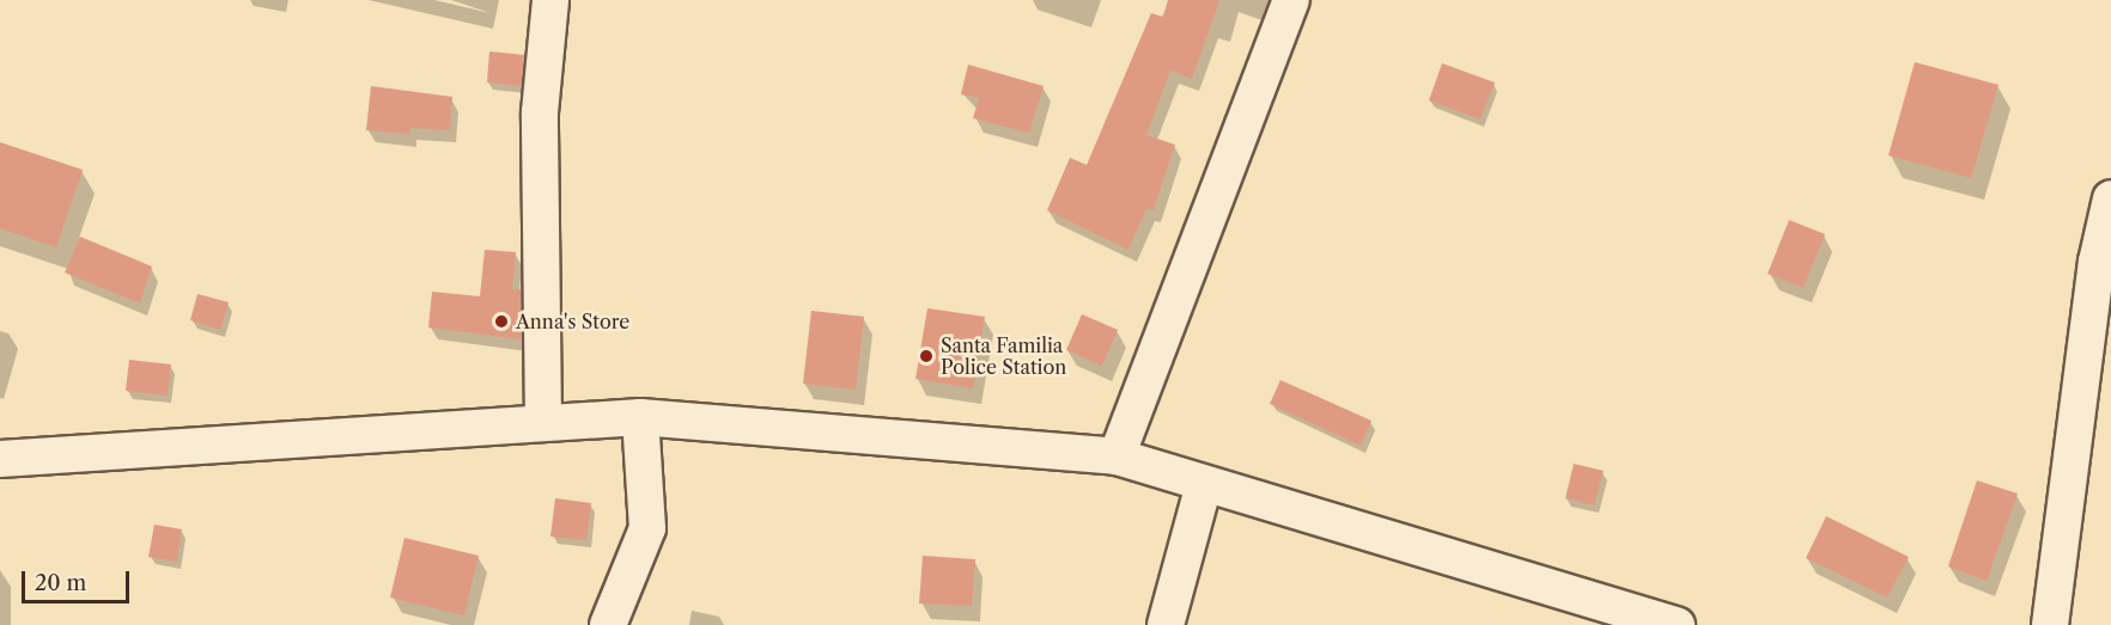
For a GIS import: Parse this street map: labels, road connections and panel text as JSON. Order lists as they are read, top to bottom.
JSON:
{
  "places": ["Anna's Store", "Santa Familia Police Station"],
  "scale_bar": "20 m"
}
